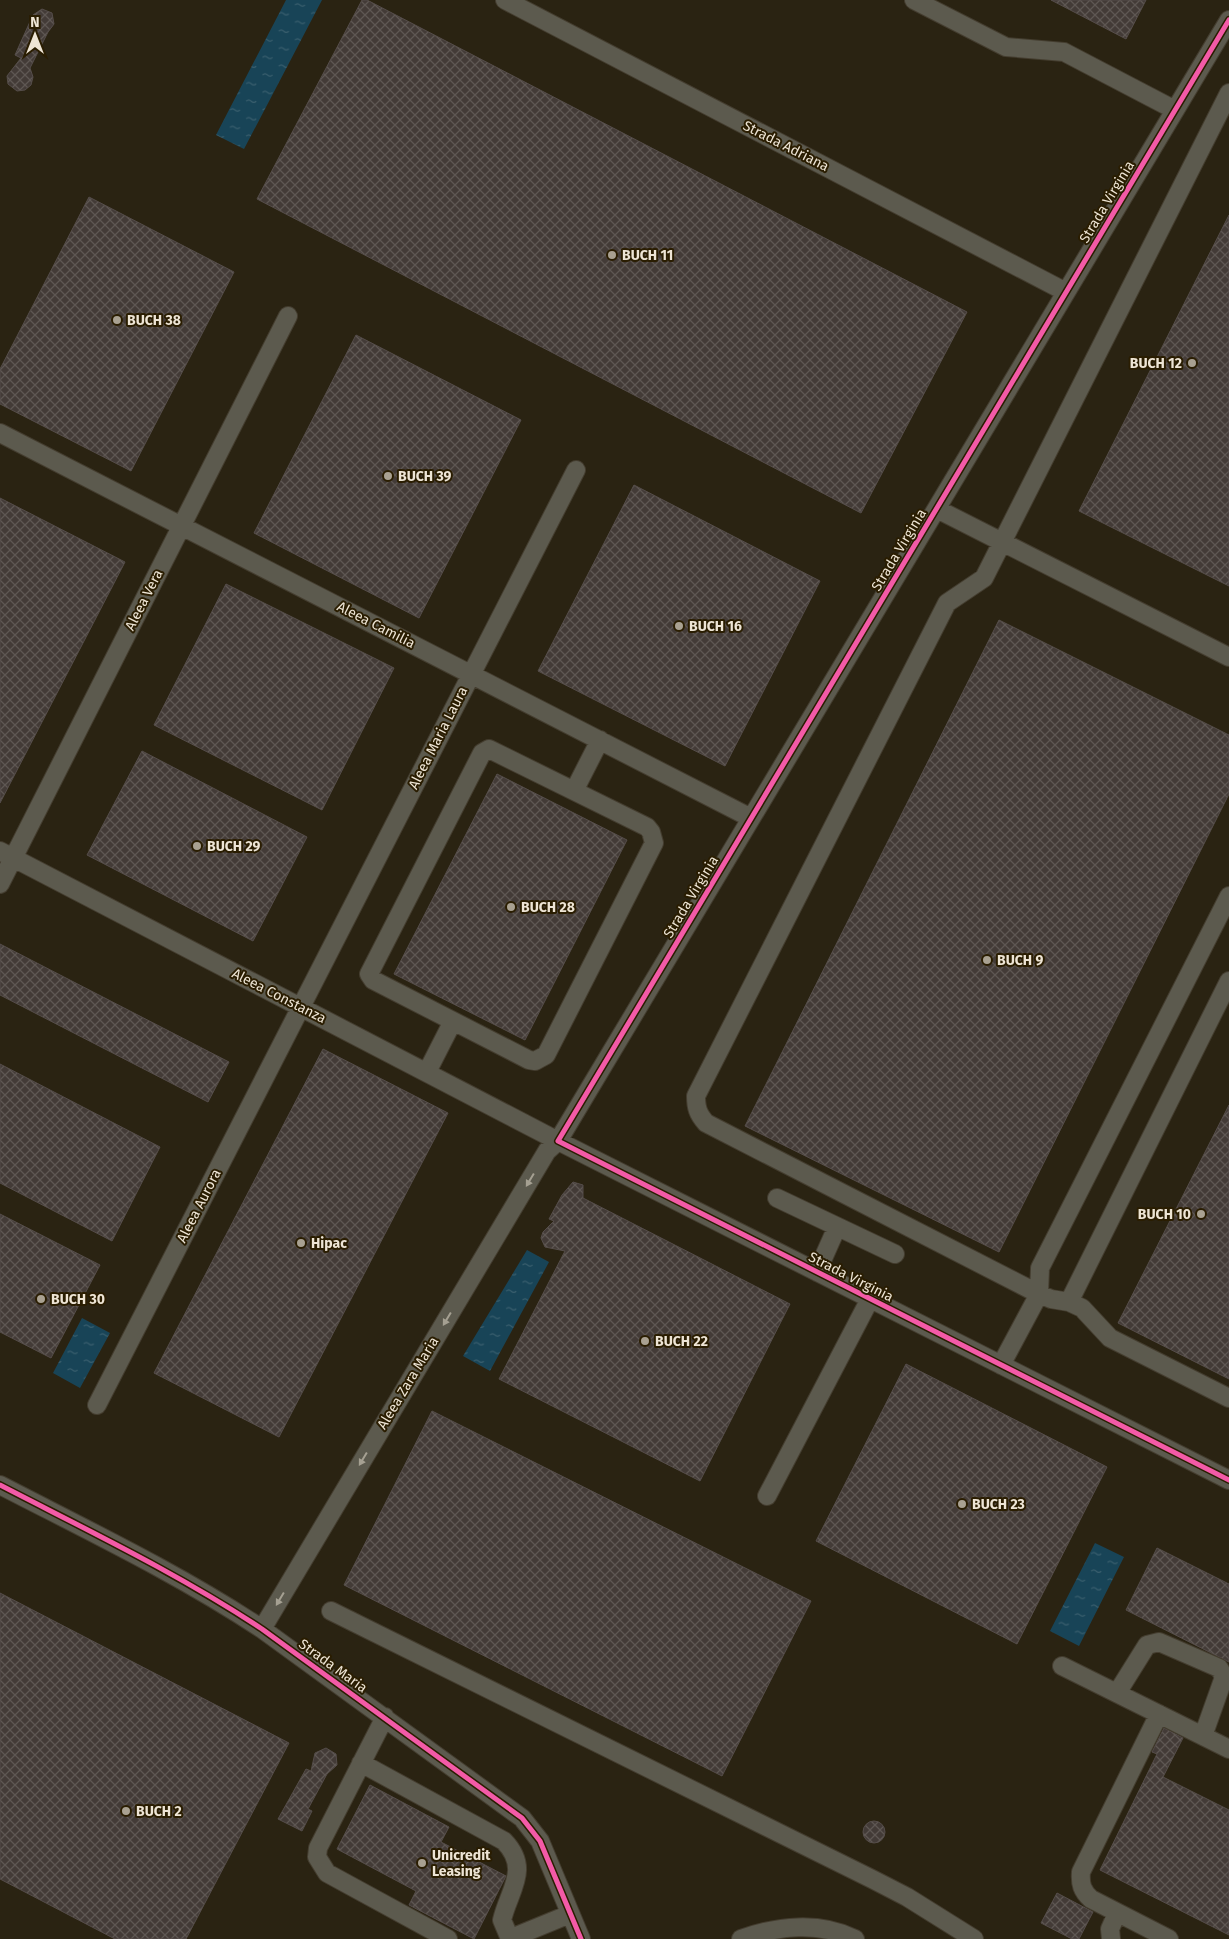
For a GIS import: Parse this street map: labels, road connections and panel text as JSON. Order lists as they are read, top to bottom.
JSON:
{
  "streets": {
    "street": [
      "Strada Adriana",
      "Strada Virginia",
      "Aleea Vera",
      "Aleea Camilia",
      "Aleea Maria Laura",
      "Aleea Constanza",
      "Aleea Aurora",
      "Aleea Zara Maria",
      "Strada Maria"
    ]
  },
  "crossings": [
    ["Strada Adriana", "Strada Virginia"],
    ["Strada Virginia", "Aleea Camilia"],
    ["Strada Virginia", "Aleea Constanza"],
    ["Strada Virginia", "Aleea Zara Maria"],
    ["Aleea Vera", "Aleea Camilia"],
    ["Aleea Vera", "Aleea Constanza"],
    ["Aleea Camilia", "Aleea Maria Laura"],
    ["Aleea Maria Laura", "Aleea Constanza"],
    ["Aleea Maria Laura", "Aleea Aurora"],
    ["Aleea Constanza", "Aleea Aurora"],
    ["Aleea Constanza", "Aleea Zara Maria"],
    ["Aleea Zara Maria", "Strada Maria"]
  ],
  "one_way": ["Aleea Zara Maria"],
  "places": [
    "BUCH 11",
    "BUCH 38",
    "BUCH 12",
    "BUCH 39",
    "BUCH 16",
    "BUCH 29",
    "BUCH 28",
    "BUCH 9",
    "BUCH 10",
    "Hipac",
    "BUCH 30",
    "BUCH 22",
    "BUCH 23",
    "BUCH 2",
    "Unicredit Leasing"
  ],
  "north": "top"
}
